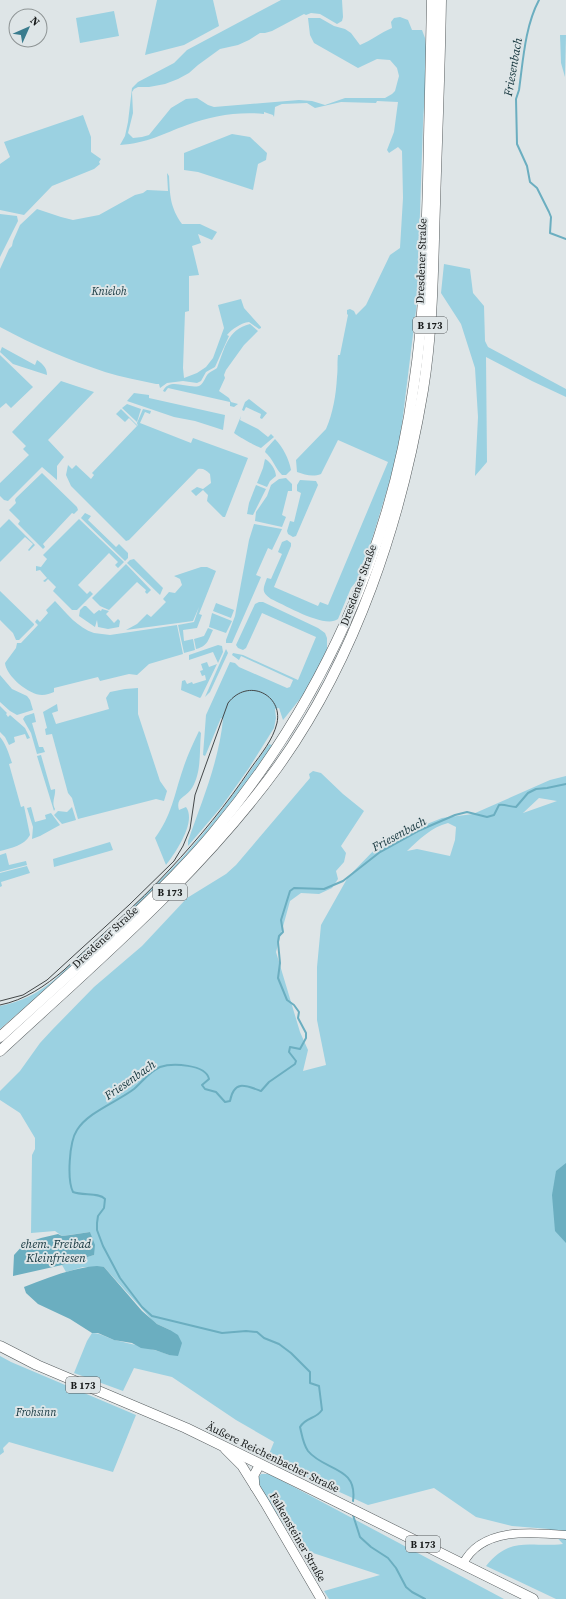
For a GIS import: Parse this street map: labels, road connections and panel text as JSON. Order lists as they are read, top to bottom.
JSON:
{
  "streets": {
    "main road": [
      "Dresdener Straße",
      "B 173",
      "Äußere Reichenbacher Straße",
      "Falkensteiner Straße"
    ]
  },
  "crossings": [
    ["Äußere Reichenbacher Straße", "Falkensteiner Straße"]
  ],
  "water": ["Friesenbach", "ehem. Freibad Kleinfriesen"],
  "parks": ["Knieloh", "Frohsinn"],
  "north": "top right"
}
